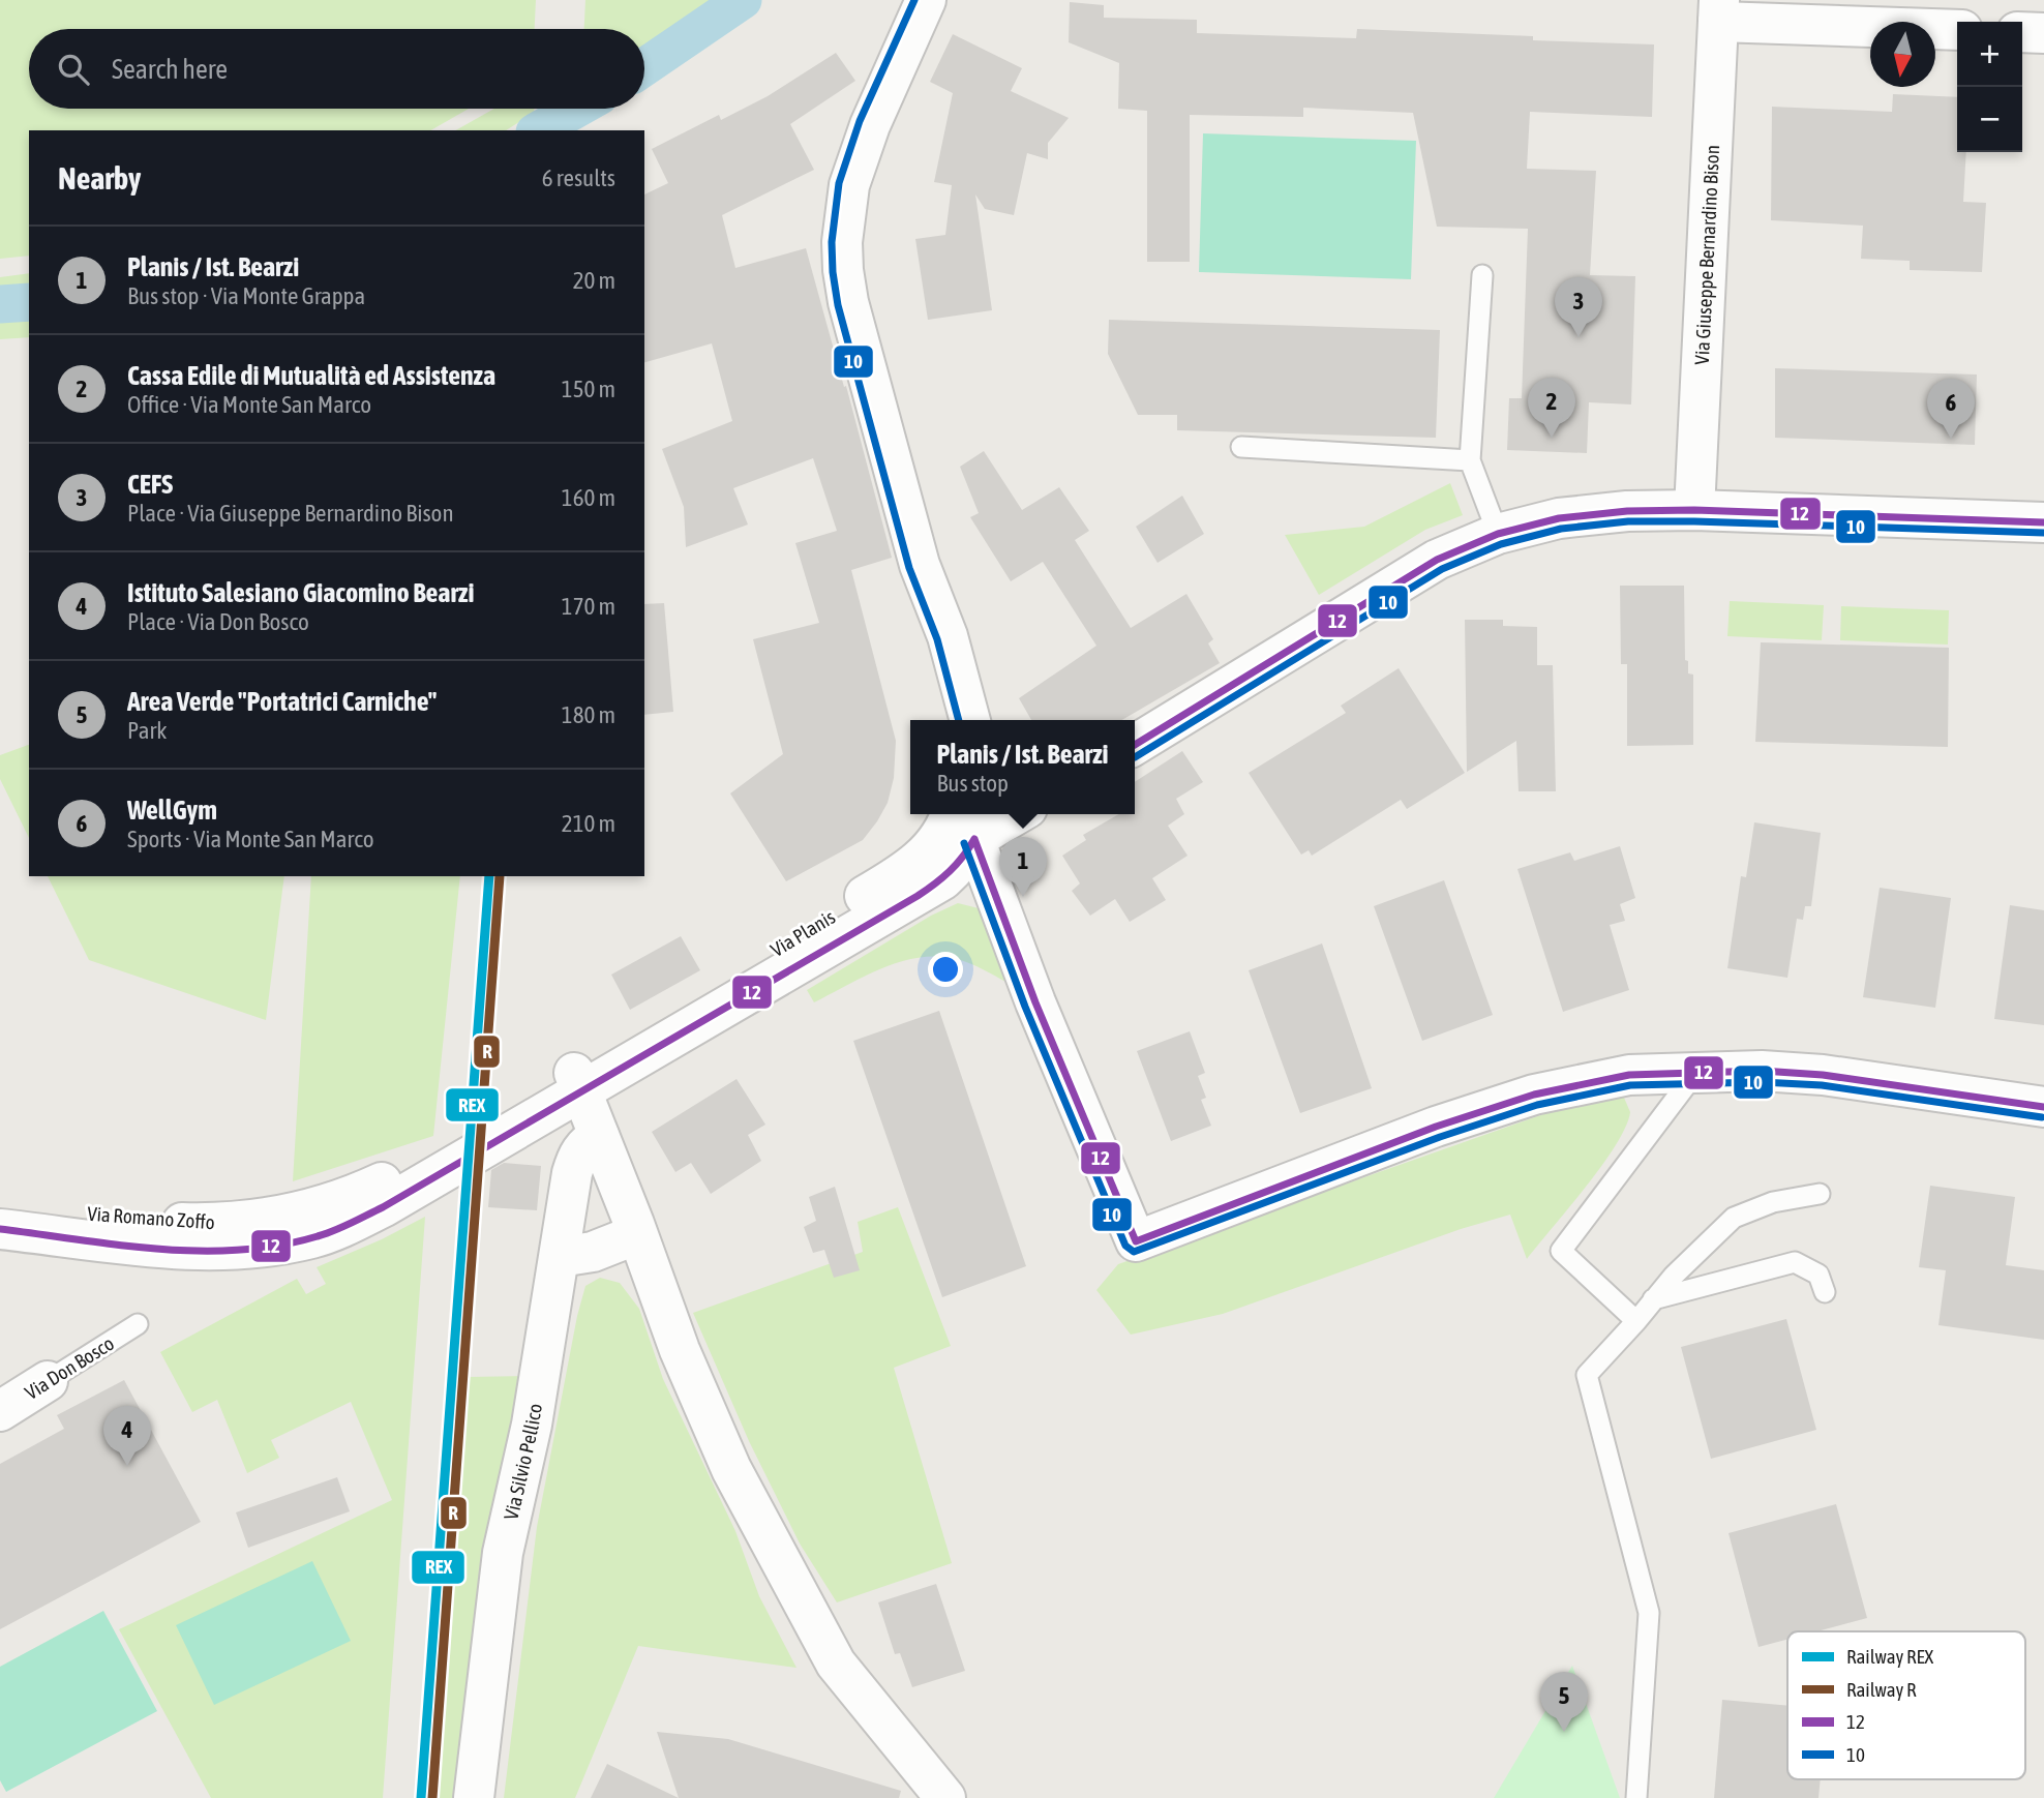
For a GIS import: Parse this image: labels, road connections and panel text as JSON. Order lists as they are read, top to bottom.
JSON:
{
  "streets": {
    "street": [
      "Via Giuseppe Bernardino Bison",
      "Via Planis",
      "Via Romano Zoffo",
      "Via Don Bosco",
      "Via Silvio Pellico"
    ]
  },
  "crossings": [
    ["Via Planis", "Via Romano Zoffo"]
  ],
  "lines": [
    "transit line 10",
    "transit line 12",
    "rail line REX",
    "rail line R"
  ],
  "legend": [
    "Railway REX",
    "Railway R",
    "12",
    "10"
  ],
  "north": "bottom",
  "page": {
    "map_buttons": ["+", "−"],
    "search": "Search here",
    "heading": ["Nearby", "6 results"],
    "list": [
      {
        "mark": "1",
        "name": "Planis / Ist. Bearzi",
        "note": "Bus stop · Via Monte Grappa",
        "value": "20 m"
      },
      {
        "mark": "2",
        "name": "Cassa Edile di Mutualità ed Assistenza",
        "note": "Office · Via Monte San Marco",
        "value": "150 m"
      },
      {
        "mark": "3",
        "name": "CEFS",
        "note": "Place · Via Giuseppe Bernardino Bison",
        "value": "160 m"
      },
      {
        "mark": "4",
        "name": "Istituto Salesiano Giacomino Bearzi",
        "note": "Place · Via Don Bosco",
        "value": "170 m"
      },
      {
        "mark": "5",
        "name": "Area Verde \"Portatrici Carniche\"",
        "note": "Park",
        "value": "180 m"
      },
      {
        "mark": "6",
        "name": "WellGym",
        "note": "Sports · Via Monte San Marco",
        "value": "210 m"
      }
    ],
    "pins": [
      "3",
      "2",
      "6",
      "1",
      "4",
      "5"
    ],
    "popup": ["Planis / Ist. Bearzi", "Bus stop"]
  }
}
